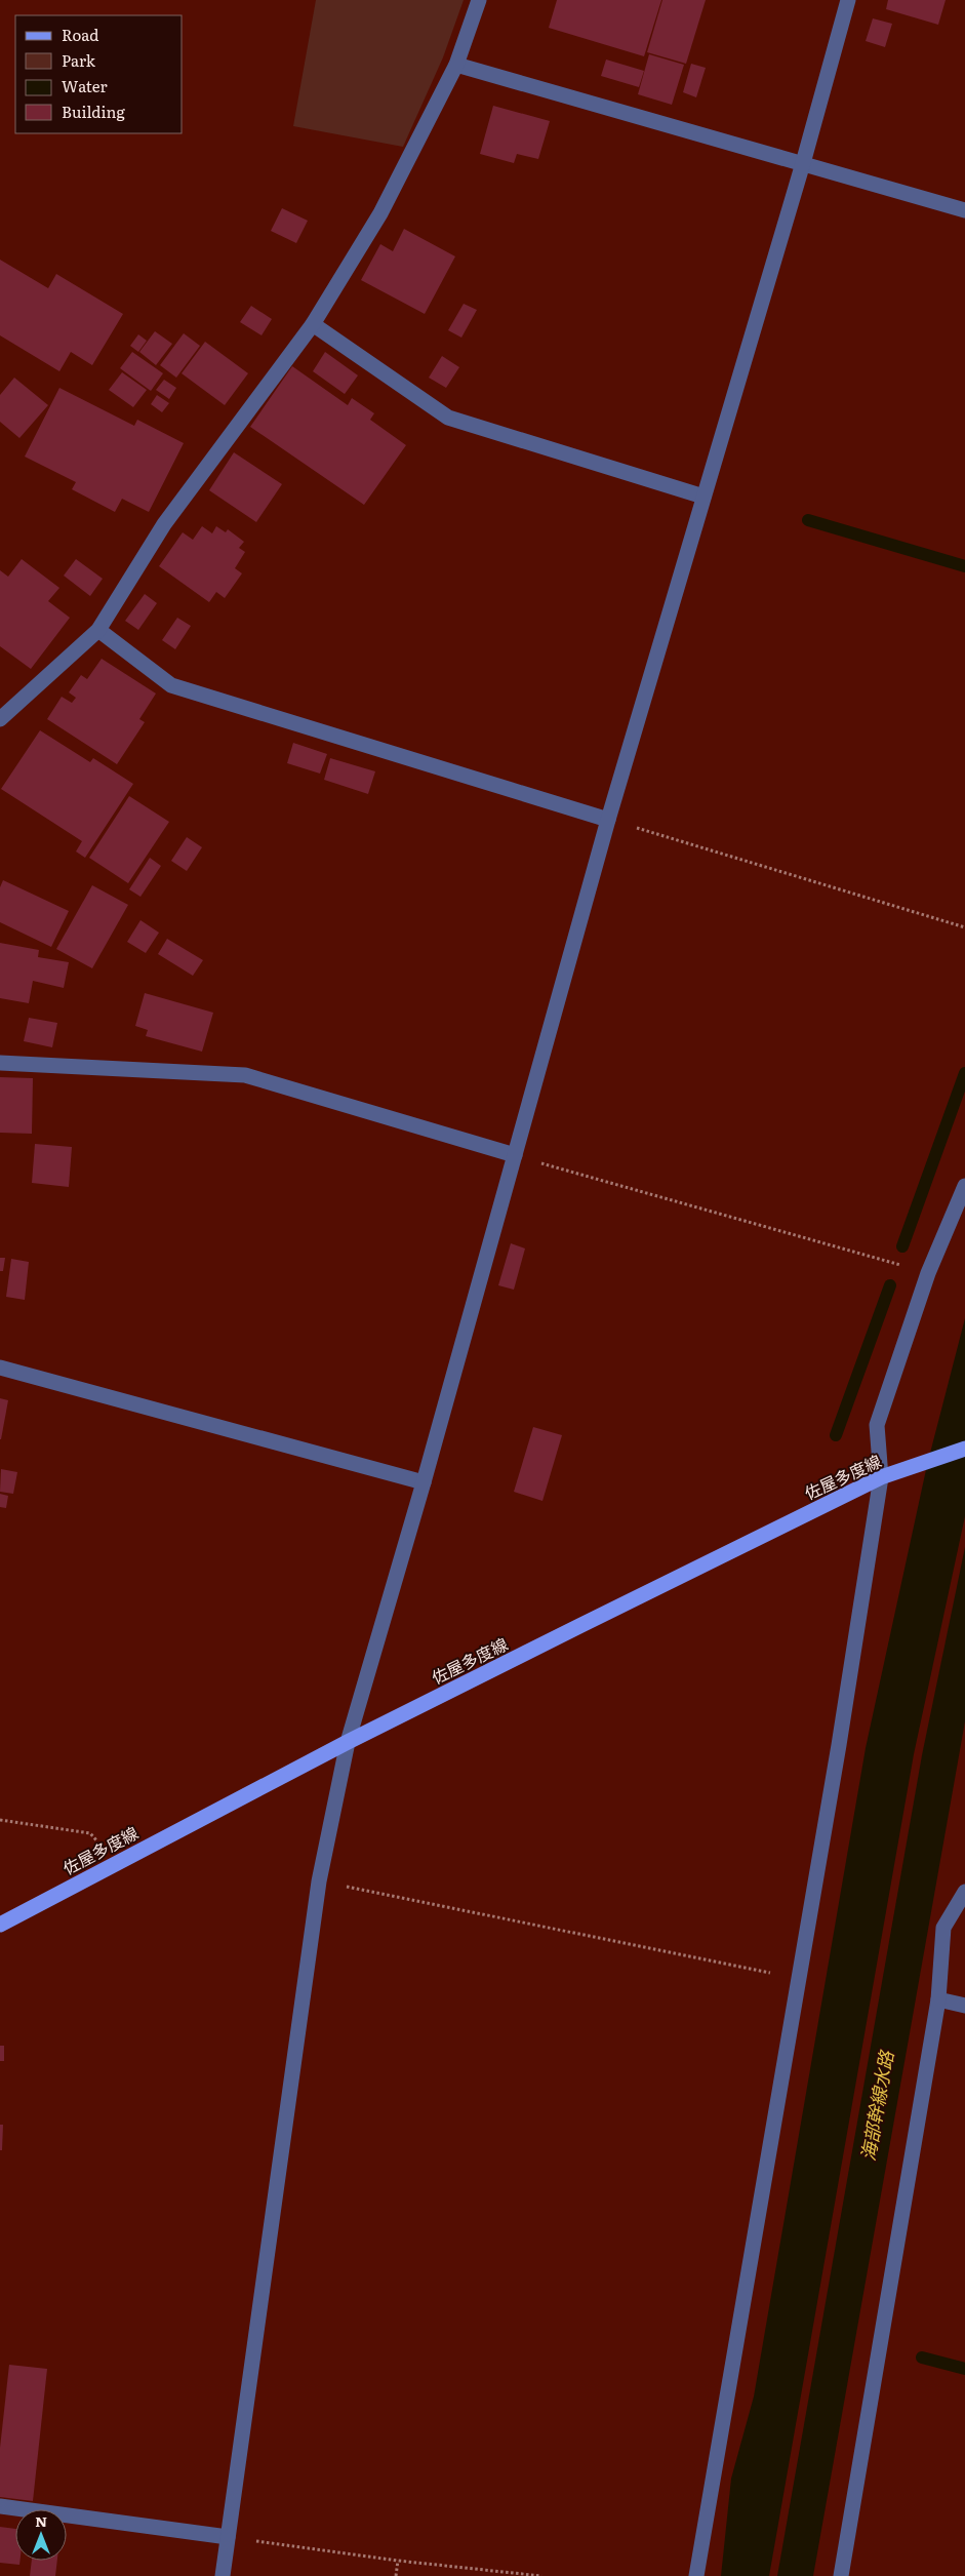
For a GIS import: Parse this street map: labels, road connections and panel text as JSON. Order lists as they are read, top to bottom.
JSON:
{
  "streets": {
    "main road": ["佐屋多度線"]
  },
  "water": ["海部幹線水路"],
  "legend": [
    "Road",
    "Park",
    "Water",
    "Building"
  ],
  "north": "top"
}
